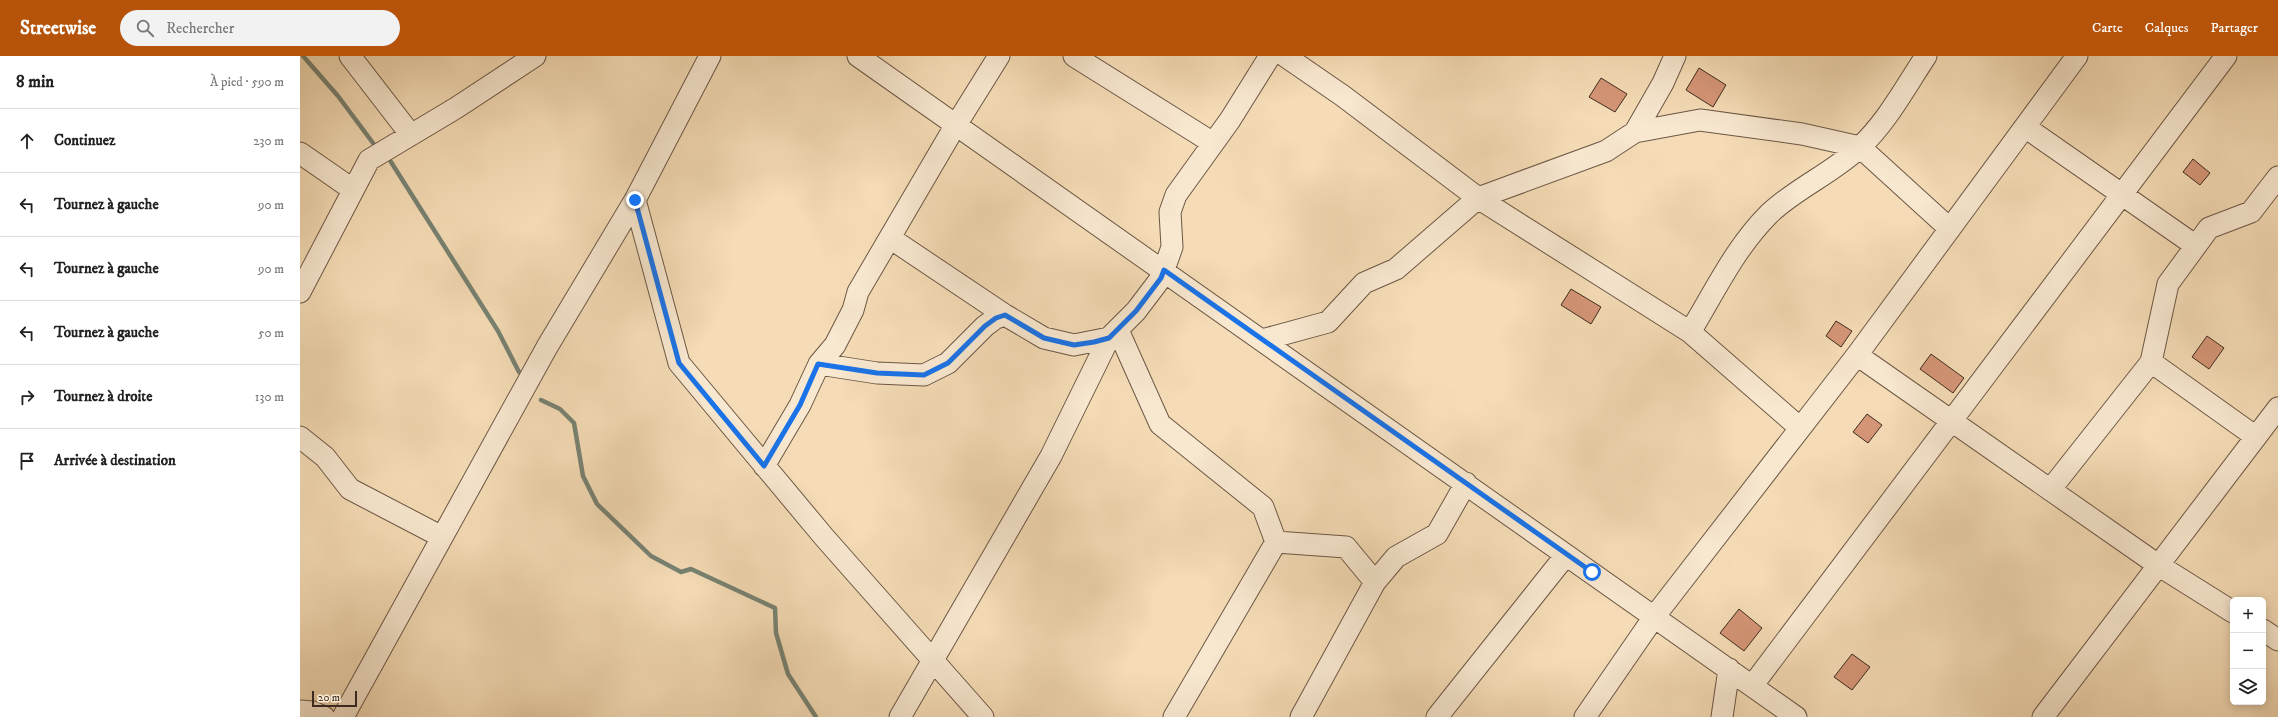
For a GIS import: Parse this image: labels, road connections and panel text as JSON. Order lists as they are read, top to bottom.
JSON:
{
  "scale_bar": "20 m",
  "page": {
    "header": "Streetwise",
    "search": "Rechercher",
    "nav": ["Carte", "Calques", "Partager"],
    "heading": ["8 min", "À pied · 590 m"],
    "list": [
      ["Continuez", "230 m"],
      ["Tournez à gauche", "90 m"],
      ["Tournez à gauche", "90 m"],
      ["Tournez à gauche", "50 m"],
      ["Tournez à droite", "130 m"],
      "Arrivée à destination"
    ],
    "map_buttons": ["+", "−"],
    "scale": "20 m"
  }
}
